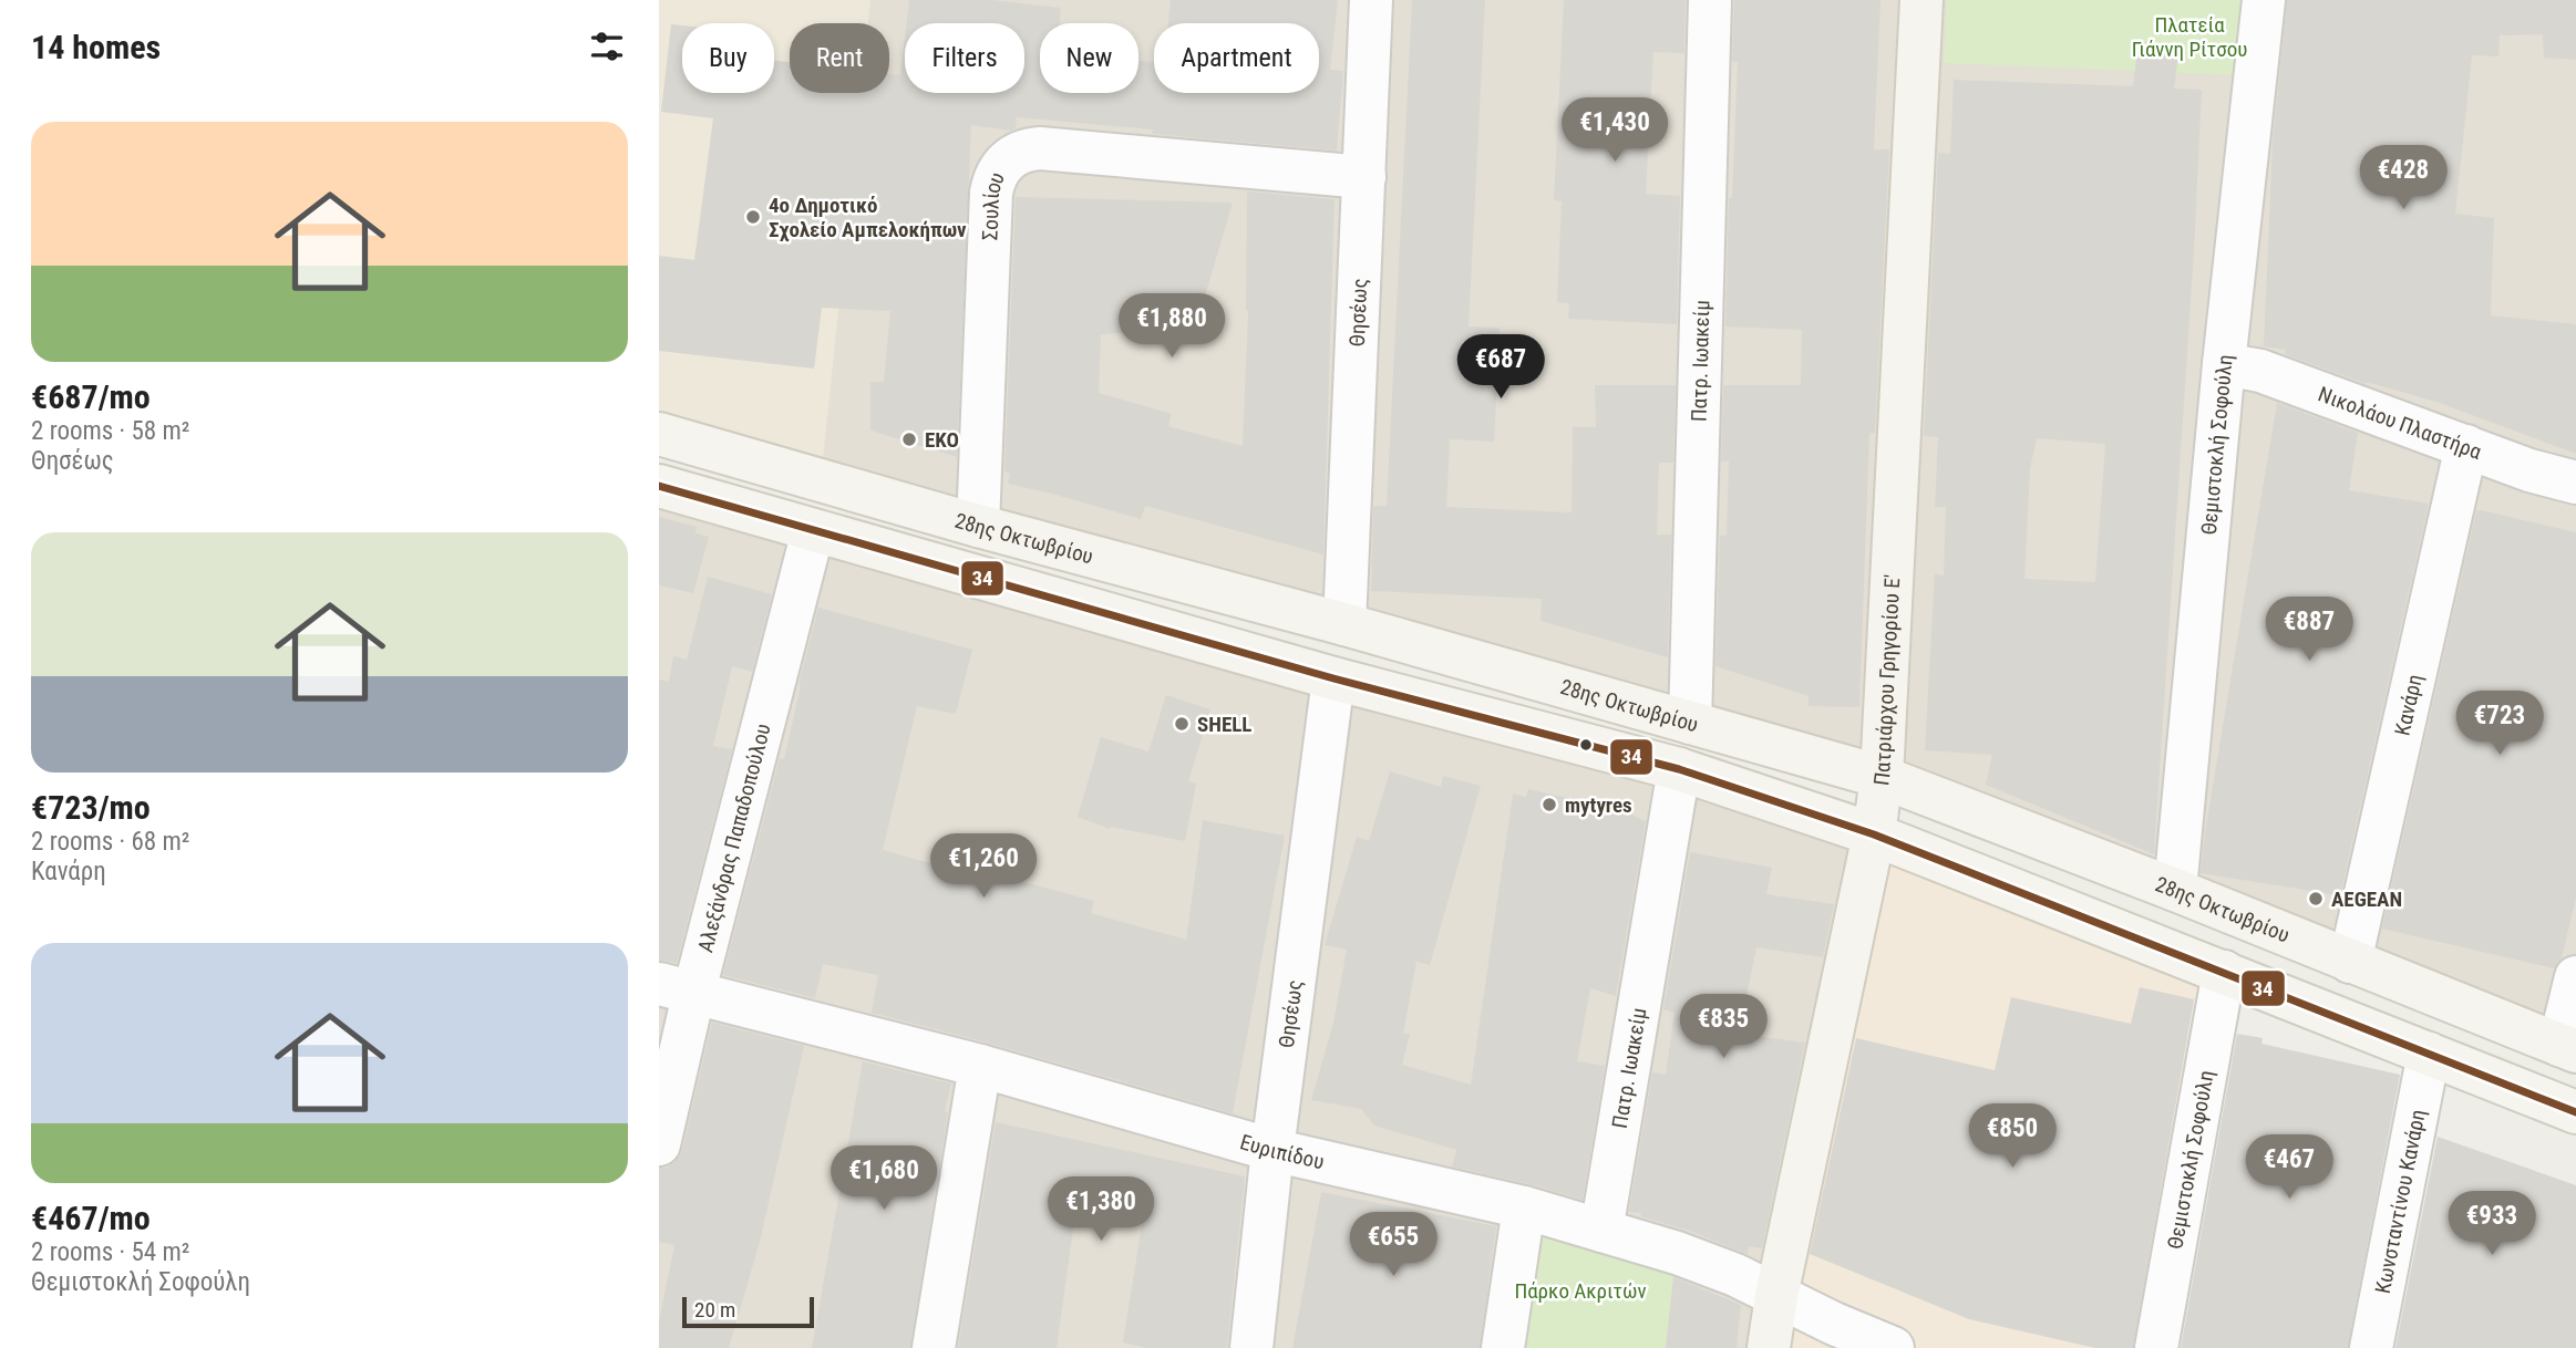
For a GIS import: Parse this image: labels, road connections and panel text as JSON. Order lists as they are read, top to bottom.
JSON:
{
  "streets": {
    "main road": ["28ης Οκτωβρίου", "Πατριάρχου Γρηγορίου Ε'"],
    "street": [
      "Σουλίου",
      "Θησέως",
      "Πατρ. Ιωακείμ",
      "Νικολάου Πλαστήρα",
      "Θεμιστοκλή Σοφούλη",
      "Κανάρη",
      "Αλεξάνδρας Παπαδοπούλου",
      "Ευριπίδου",
      "Κωνσταντίνου Κανάρη"
    ]
  },
  "crossings": [
    ["Σουλίου", "Θησέως"],
    ["Σουλίου", "28ης Οκτωβρίου"],
    ["Θησέως", "28ης Οκτωβρίου"],
    ["Θησέως", "Ευριπίδου"],
    ["Πατρ. Ιωακείμ", "28ης Οκτωβρίου"],
    ["Πατρ. Ιωακείμ", "Ευριπίδου"],
    ["Νικολάου Πλαστήρα", "Θεμιστοκλή Σοφούλη"],
    ["Νικολάου Πλαστήρα", "Κανάρη"],
    ["Θεμιστοκλή Σοφούλη", "28ης Οκτωβρίου"],
    ["28ης Οκτωβρίου", "Πατριάρχου Γρηγορίου Ε'"],
    ["28ης Οκτωβρίου", "Κανάρη"],
    ["Πατριάρχου Γρηγορίου Ε'", "Ευριπίδου"],
    ["Αλεξάνδρας Παπαδοπούλου", "Ευριπίδου"]
  ],
  "parks": ["Πλατεία Γιάννη Ρίτσου", "Πάρκο Ακριτών"],
  "places": [
    "4ο Δημοτικό Σχολείο Αμπελοκήπων",
    "EKO",
    "SHELL",
    "mytyres",
    "AEGEAN"
  ],
  "lines": ["transit line 34"],
  "scale_bar": "20 m",
  "page": {
    "heading": "14 homes",
    "chip": [
      "Buy",
      "Rent",
      "Filters",
      "New",
      "Apartment"
    ],
    "list": [
      {
        "name": "€687/mo",
        "note": "2 rooms · 58 m² · Θησέως"
      },
      {
        "name": "€723/mo",
        "note": "2 rooms · 68 m² · Κανάρη"
      },
      {
        "name": "€467/mo",
        "note": "2 rooms · 54 m² · Θεμιστοκλή Σοφούλη"
      }
    ],
    "price": [
      "€1,430",
      "€428",
      "€1,880",
      "€687",
      "€887",
      "€723",
      "€1,260",
      "€835",
      "€850",
      "€467",
      "€1,680",
      "€1,380",
      "€933",
      "€655"
    ],
    "scale": "20 m"
  }
}
